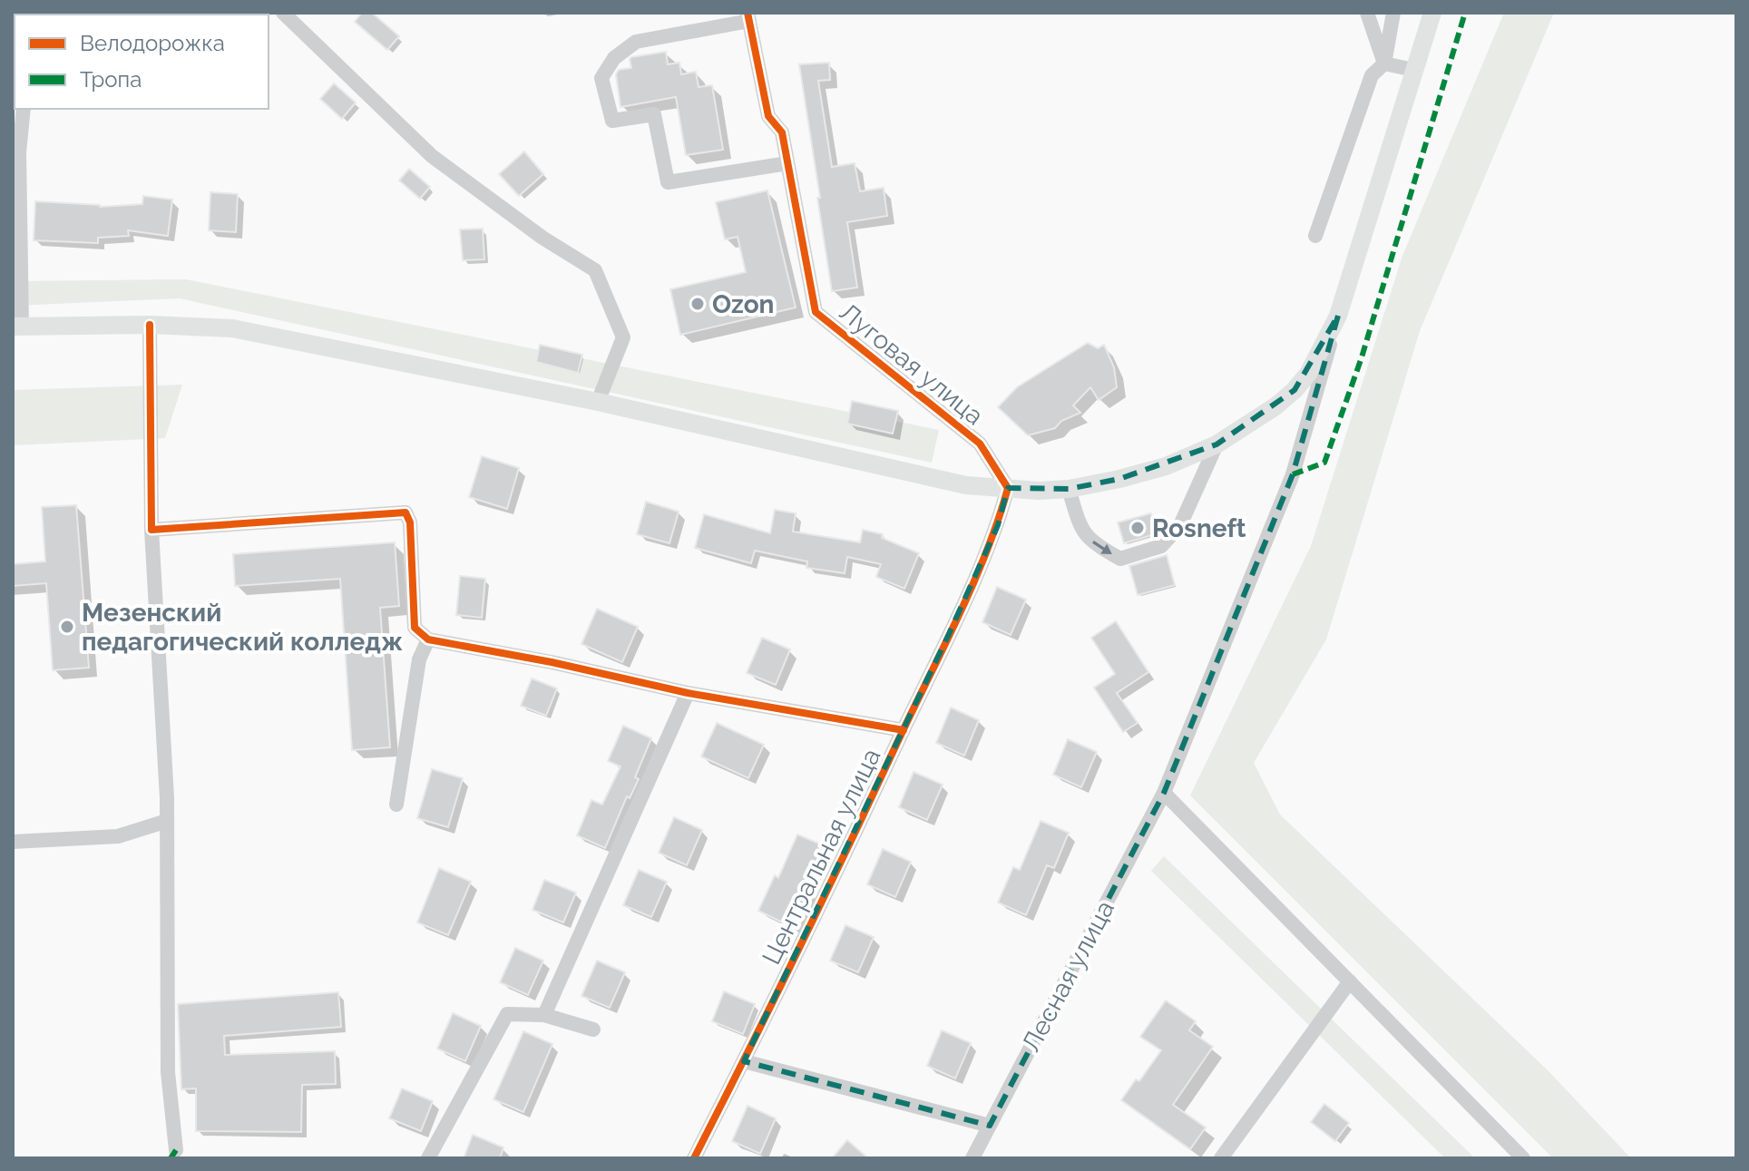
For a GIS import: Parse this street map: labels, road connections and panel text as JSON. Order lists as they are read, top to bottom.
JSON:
{
  "streets": {
    "street": ["Луговая улица", "Центральная улица", "Лесная улица"]
  },
  "crossings": [
    ["Луговая улица", "Центральная улица"]
  ],
  "places": ["Ozon", "Rosneft", "Мезенский педагогический колледж"],
  "legend": ["Велодорожка", "Тропа"]
}
